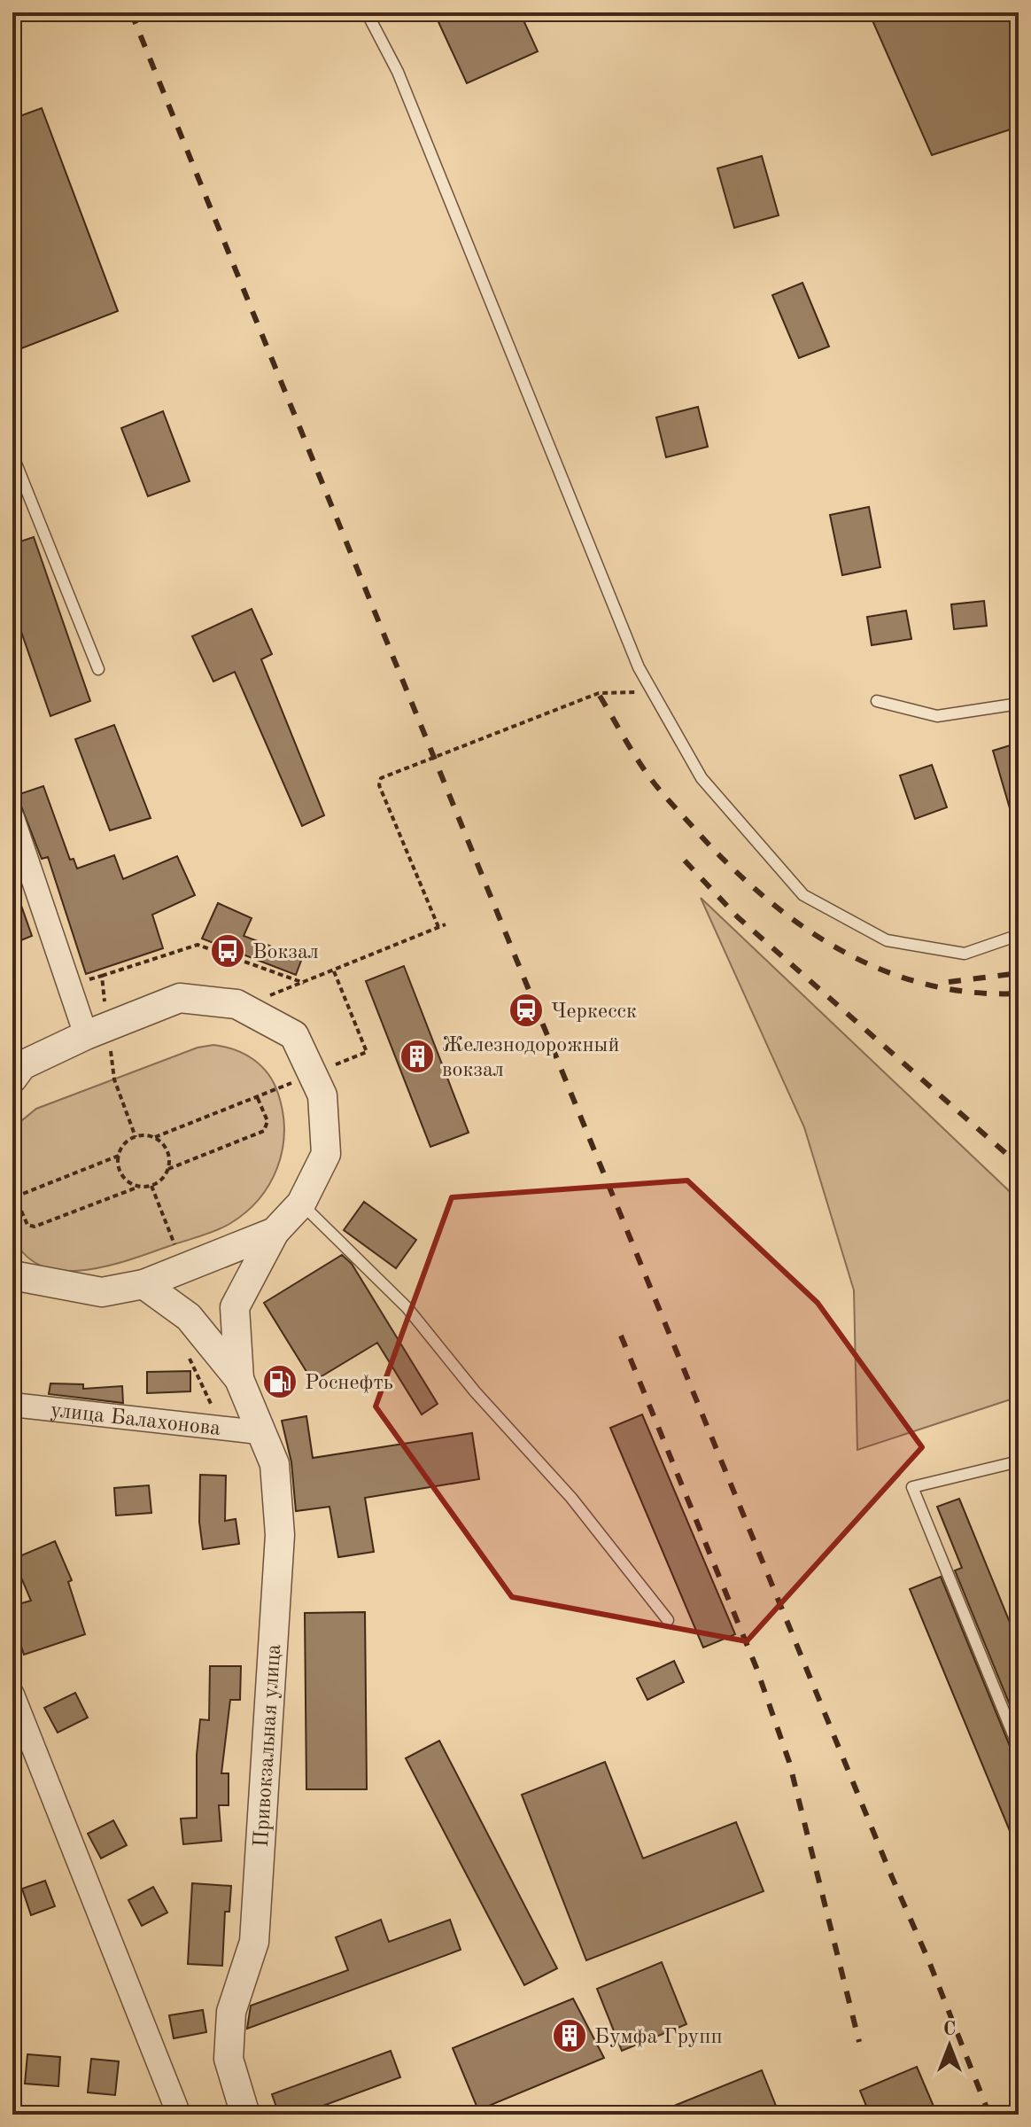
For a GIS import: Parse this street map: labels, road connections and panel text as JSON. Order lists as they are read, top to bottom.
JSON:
{
  "streets": {
    "street": ["улица Балахонова", "Привокзальная улица"]
  },
  "crossings": [
    ["улица Балахонова", "Привокзальная улица"]
  ],
  "places": {
    "bus stop": ["Вокзал"],
    "station": ["Черкесск"],
    "building": ["Железнодорожный вокзал", "Бумфа Групп"],
    "fuel station": ["Роснефть"]
  },
  "north": "top"
}
